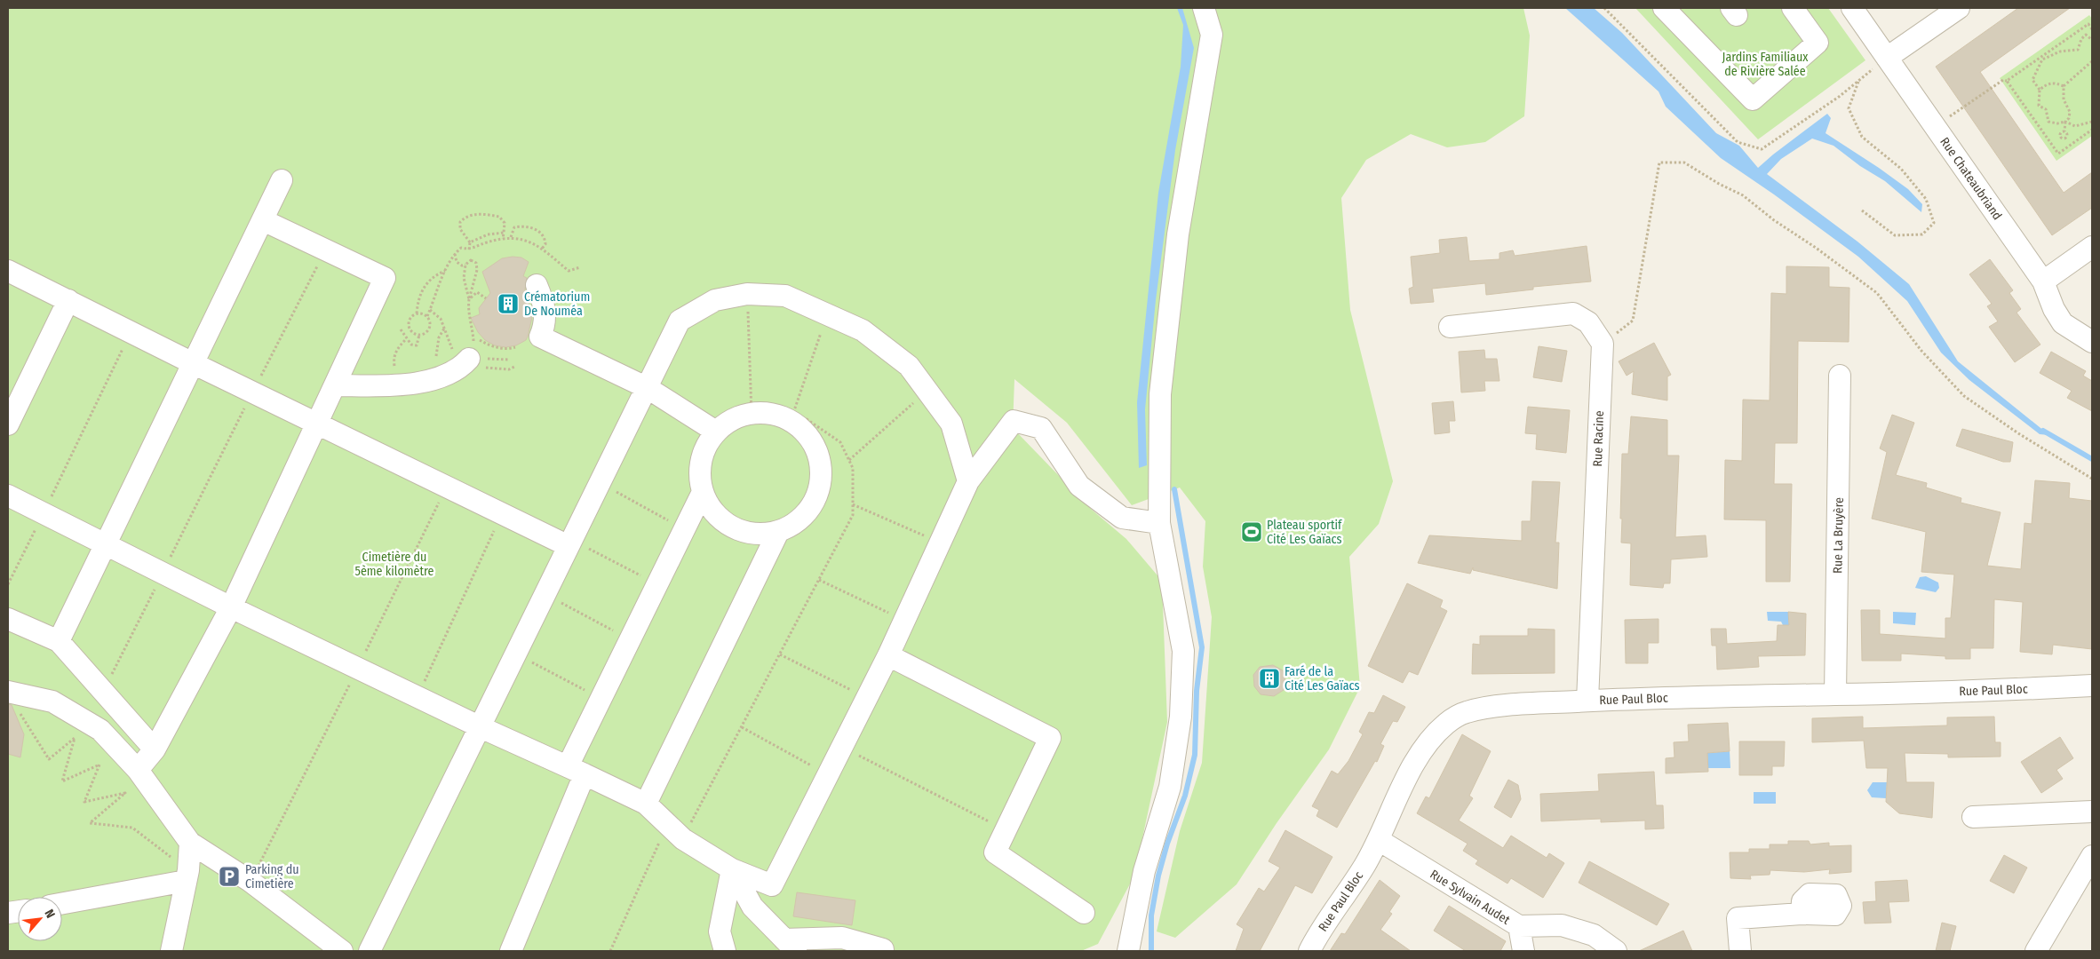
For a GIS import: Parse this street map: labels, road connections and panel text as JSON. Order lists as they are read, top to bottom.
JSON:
{
  "streets": {
    "street": [
      "Rue Chateaubriand",
      "Rue Racine",
      "Rue La Bruyère",
      "Rue Paul Bloc",
      "Rue Sylvain Audet"
    ]
  },
  "crossings": [
    ["Rue Racine", "Rue Paul Bloc"],
    ["Rue La Bruyère", "Rue Paul Bloc"],
    ["Rue Paul Bloc", "Rue Sylvain Audet"]
  ],
  "parks": ["Jardins Familiaux de Rivière Salée", "Cimetière du 5ème kilomètre"],
  "places": {
    "building": ["Crématorium De Nouméa", "Faré de la Cité Les Gaïacs"],
    "sports": ["Plateau sportif Cité Les Gaïacs"],
    "parking": ["Parking du Cimetière"]
  },
  "north": "top right"
}
